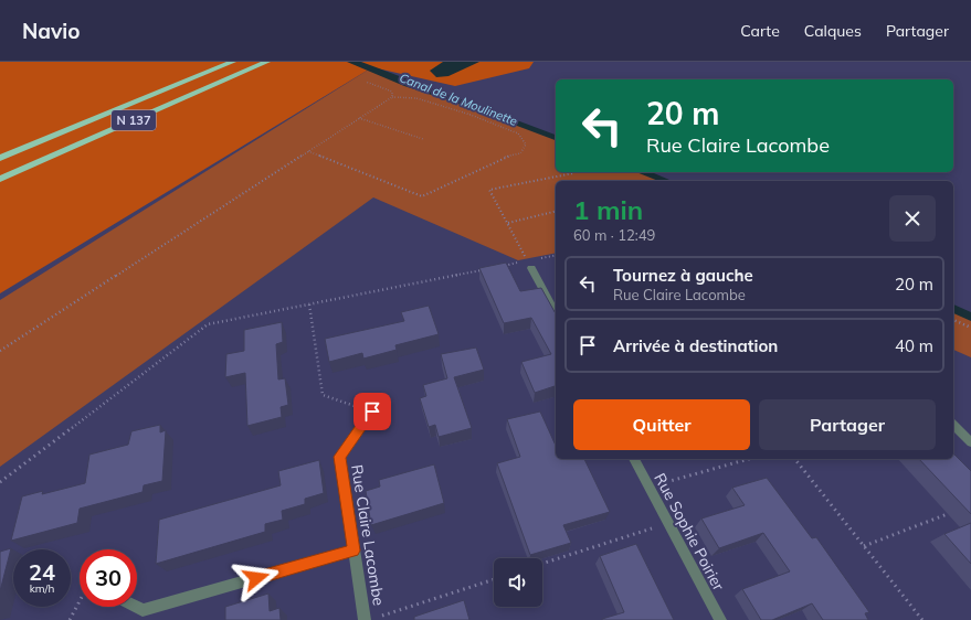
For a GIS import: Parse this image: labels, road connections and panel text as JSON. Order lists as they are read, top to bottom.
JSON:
{
  "streets": {
    "highway": ["N 137"],
    "street": ["Rue Sophie Poirier", "Rue Claire Lacombe"]
  },
  "water": ["Canal de la Moulinette"],
  "page": {
    "header": "Navio",
    "nav": ["Carte", "Calques", "Partager"],
    "turn": ["20 m", "Rue Claire Lacombe"],
    "heading": ["1 min", "60 m · 12:49"],
    "list": [
      {
        "name": "Tournez à gauche",
        "note": "Rue Claire Lacombe",
        "value": "20 m"
      },
      {
        "name": "Arrivée à destination",
        "value": "40 m"
      }
    ],
    "buttons": ["Quitter", "Partager"],
    "speed": "24 km/h",
    "limit": "30"
  }
}
